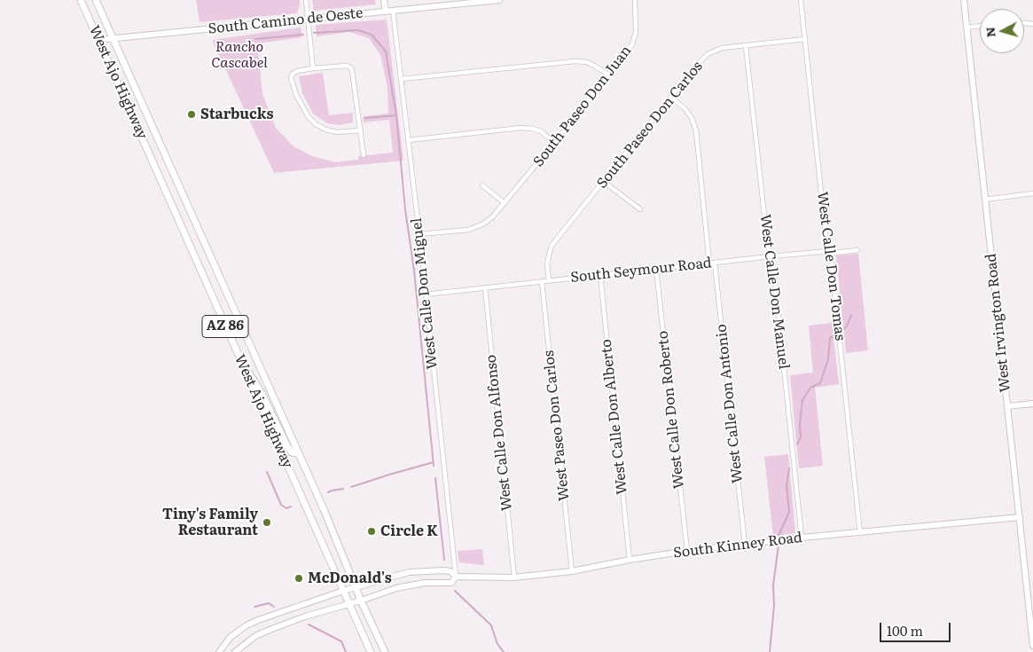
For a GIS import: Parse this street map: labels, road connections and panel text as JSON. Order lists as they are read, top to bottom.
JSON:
{
  "streets": {
    "main road": [
      "South Camino de Oeste",
      "West Ajo Highway",
      "West Irvington Road",
      "AZ 86",
      "South Kinney Road"
    ],
    "street": [
      "South Paseo Don Juan",
      "South Paseo Don Carlos",
      "West Calle Don Tomas",
      "South Seymour Road",
      "West Calle Don Manuel",
      "West Calle Don Miguel",
      "West Calle Don Antonio",
      "West Calle Don Roberto",
      "West Calle Don Alberto",
      "West Paseo Don Carlos",
      "West Calle Don Alfonso"
    ]
  },
  "crossings": [
    ["South Camino de Oeste", "West Ajo Highway"],
    ["South Camino de Oeste", "West Calle Don Miguel"],
    ["West Ajo Highway", "South Kinney Road"],
    ["South Paseo Don Juan", "West Calle Don Miguel"],
    ["South Paseo Don Carlos", "West Calle Don Tomas"],
    ["South Paseo Don Carlos", "South Seymour Road"],
    ["South Paseo Don Carlos", "West Calle Don Manuel"],
    ["West Calle Don Tomas", "South Seymour Road"],
    ["West Calle Don Tomas", "South Kinney Road"],
    ["South Seymour Road", "West Calle Don Manuel"],
    ["South Seymour Road", "West Calle Don Miguel"],
    ["South Seymour Road", "West Calle Don Antonio"],
    ["South Seymour Road", "West Calle Don Roberto"],
    ["South Seymour Road", "West Calle Don Alberto"],
    ["South Seymour Road", "West Paseo Don Carlos"],
    ["South Seymour Road", "West Calle Don Alfonso"],
    ["West Calle Don Manuel", "South Kinney Road"],
    ["West Calle Don Miguel", "South Kinney Road"],
    ["West Irvington Road", "South Kinney Road"],
    ["West Calle Don Antonio", "South Kinney Road"],
    ["West Calle Don Roberto", "South Kinney Road"],
    ["West Calle Don Alberto", "South Kinney Road"],
    ["West Paseo Don Carlos", "South Kinney Road"],
    ["West Calle Don Alfonso", "South Kinney Road"]
  ],
  "parks": ["Rancho Cascabel"],
  "places": [
    "Starbucks",
    "Tiny's Family Restaurant",
    "Circle K",
    "McDonald's"
  ],
  "scale_bar": "100 m",
  "north": "left"
}
